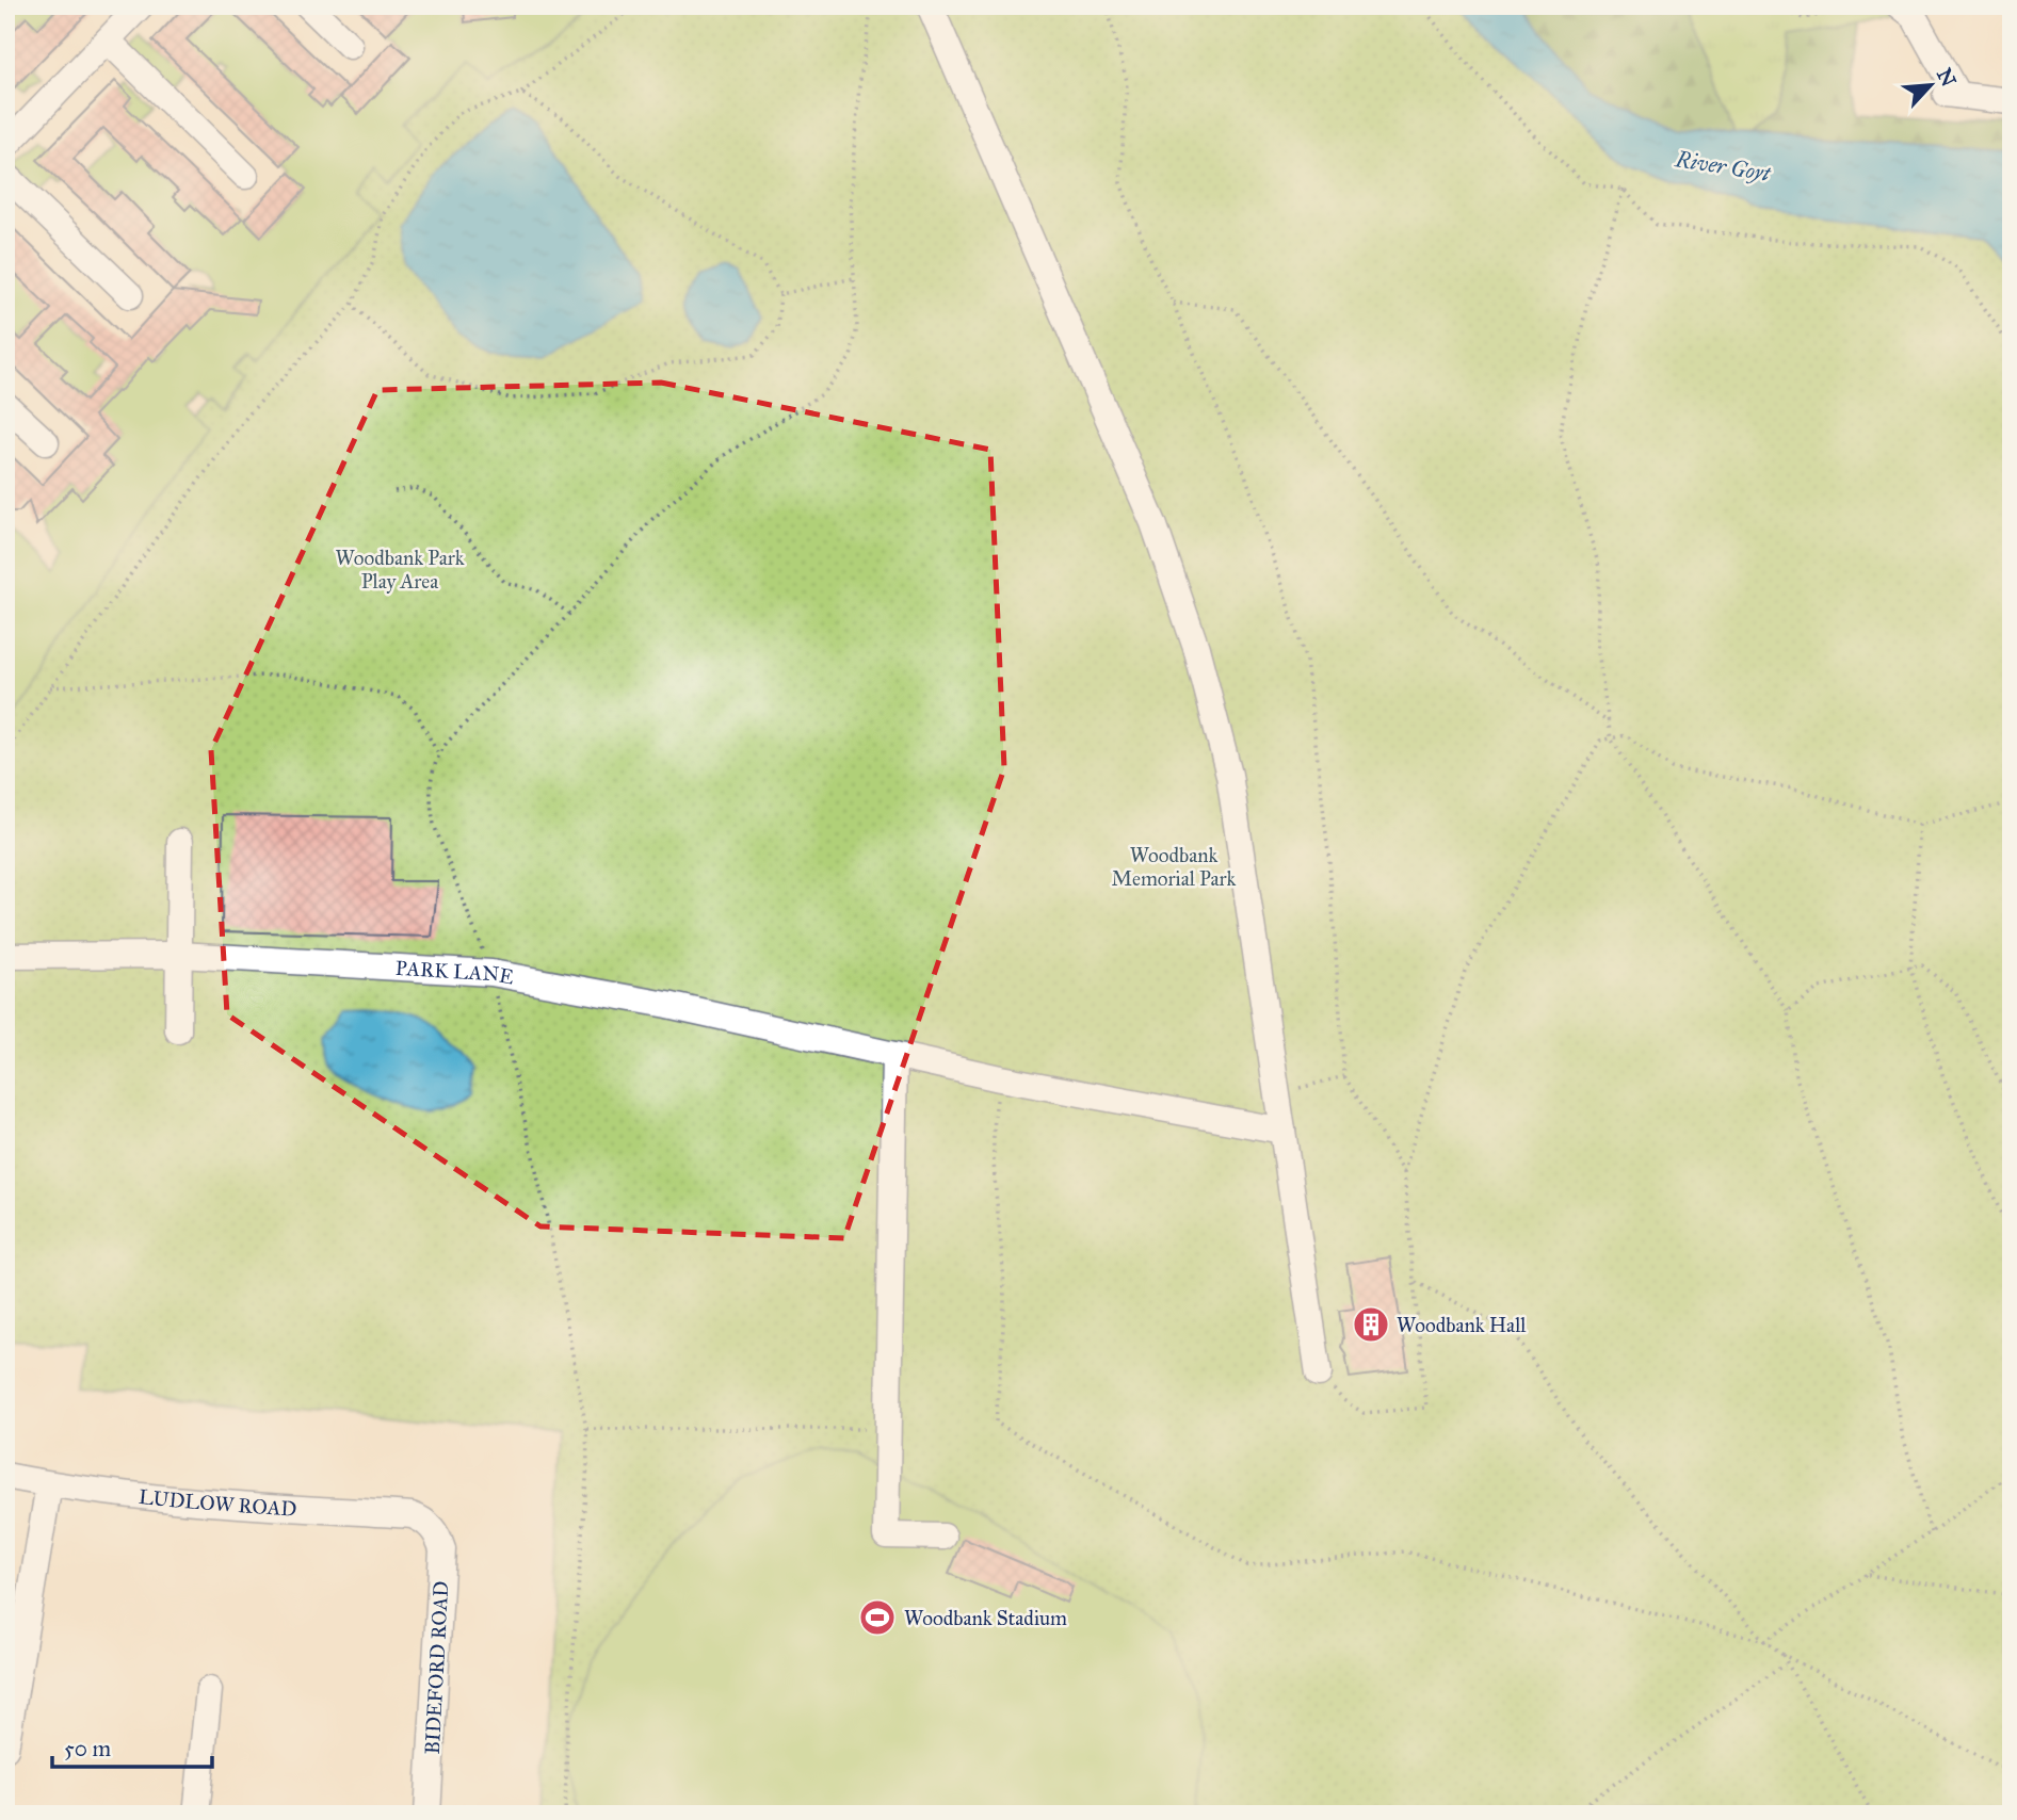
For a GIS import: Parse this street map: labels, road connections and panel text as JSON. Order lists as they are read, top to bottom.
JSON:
{
  "streets": {
    "street": ["PARK LANE", "LUDLOW ROAD", "BIDEFORD ROAD"]
  },
  "crossings": [
    ["LUDLOW ROAD", "BIDEFORD ROAD"]
  ],
  "water": ["River Goyt"],
  "parks": ["Woodbank Park Play Area", "Woodbank Memorial Park"],
  "places": {
    "building": ["Woodbank Hall"],
    "sports": ["Woodbank Stadium"]
  },
  "scale_bar": "50 m",
  "north": "top right"
}
